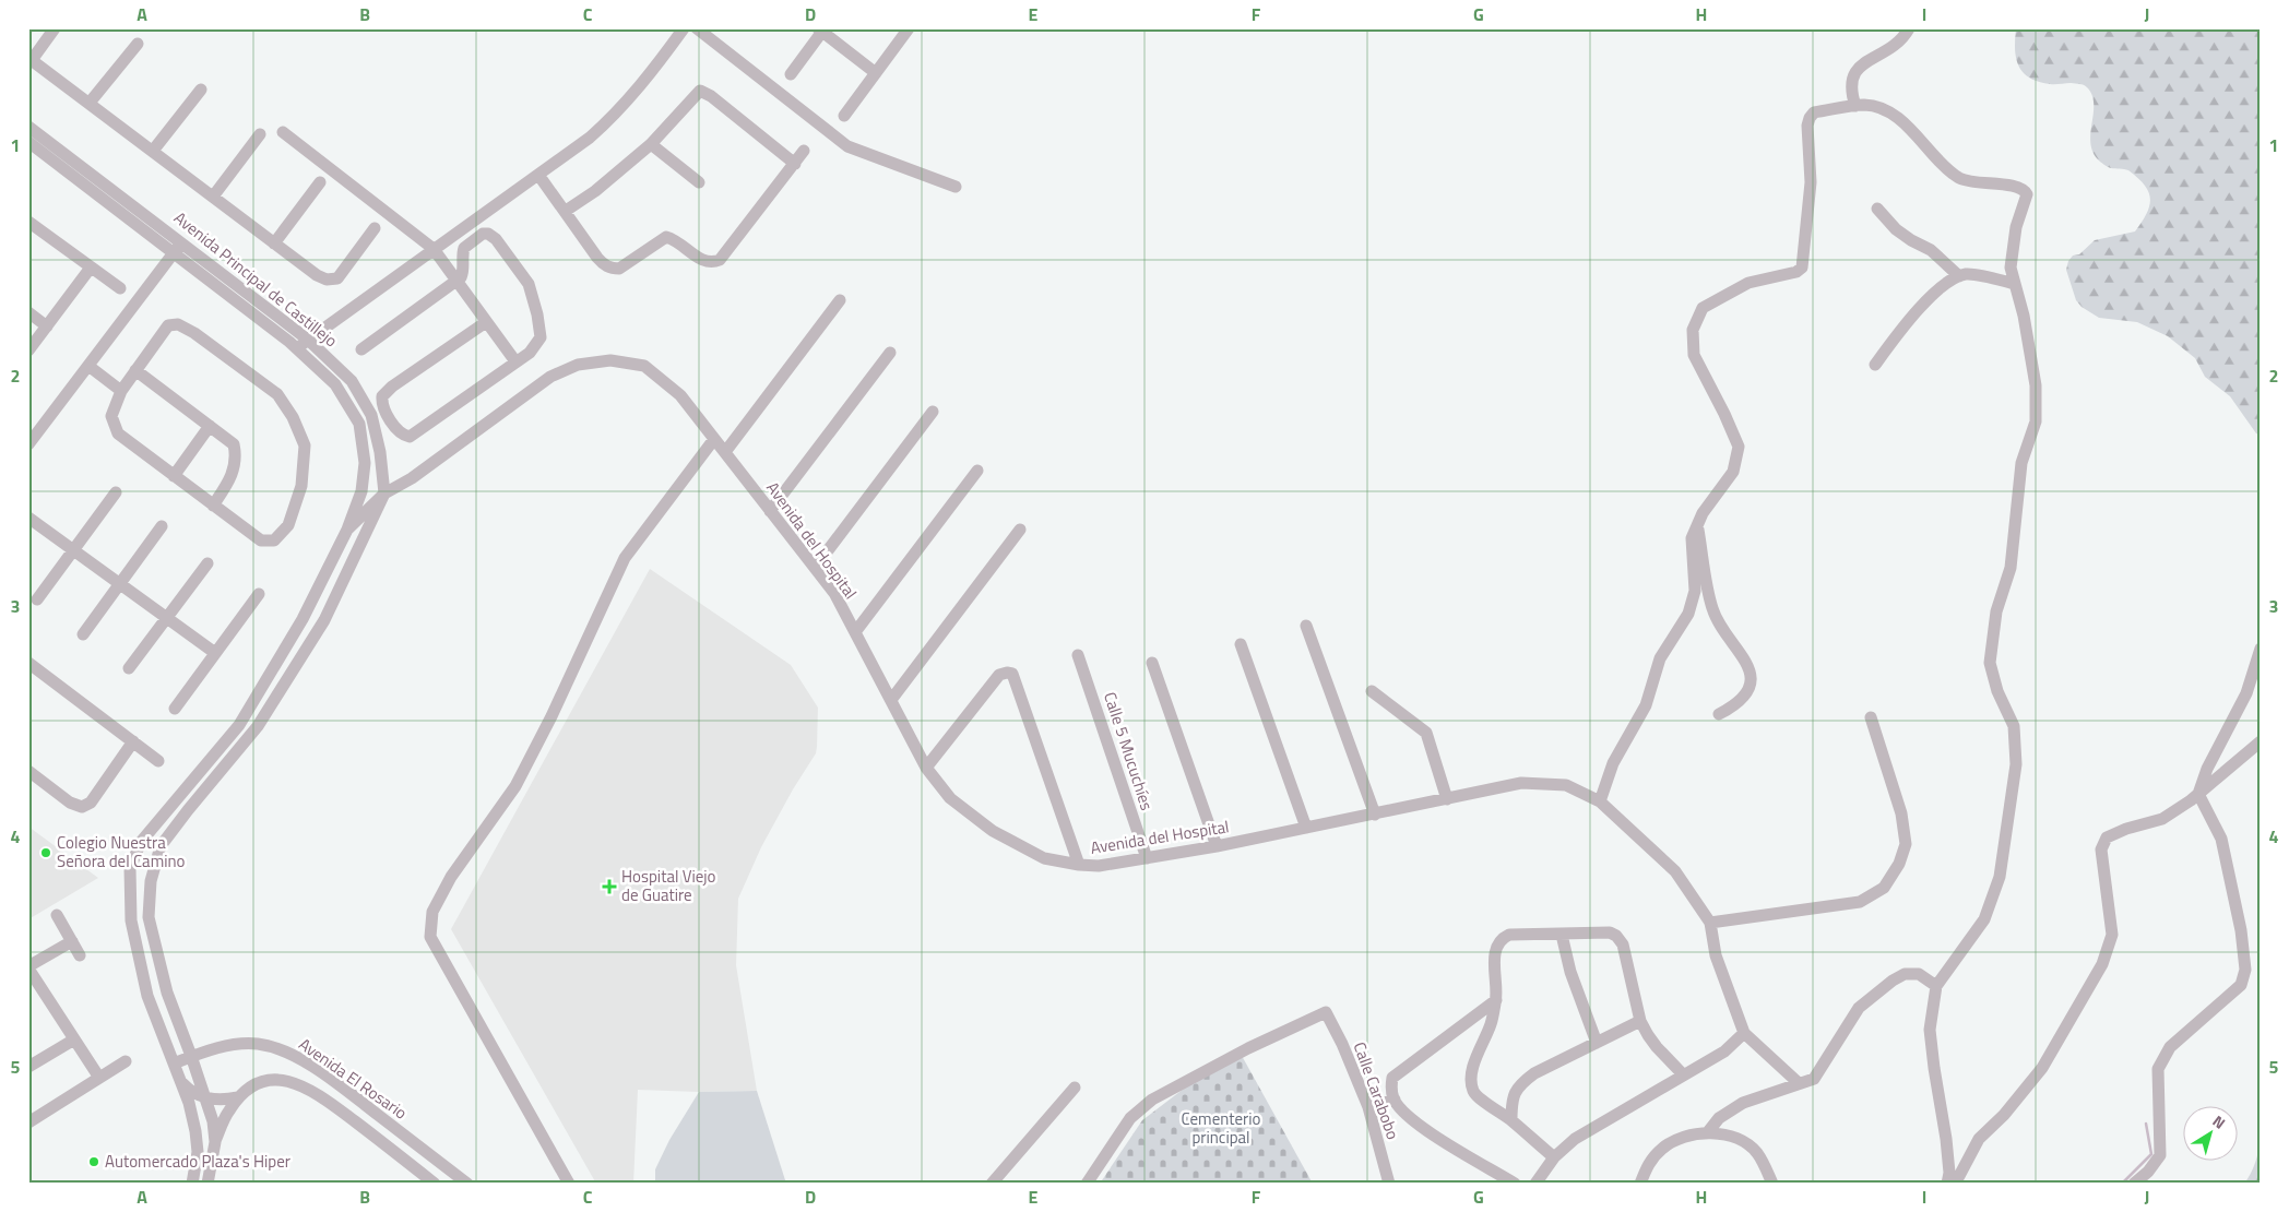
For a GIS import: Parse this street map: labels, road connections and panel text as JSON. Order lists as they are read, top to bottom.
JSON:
{
  "streets": {
    "street": [
      "Avenida Principal de Castillejo",
      "Avenida del Hospital",
      "Calle 5 Mucuchíes",
      "Avenida El Rosario",
      "Calle Carabobo"
    ]
  },
  "crossings": [
    ["Avenida Principal de Castillejo", "Avenida del Hospital"],
    ["Avenida Principal de Castillejo", "Avenida El Rosario"],
    ["Avenida del Hospital", "Calle 5 Mucuchíes"]
  ],
  "parks": ["Cementerio principal"],
  "places": {
    "other": ["Colegio Nuestra Señora del Camino", "Automercado Plaza's Hiper"],
    "health": ["Hospital Viejo de Guatire"]
  },
  "north": "top right",
  "grid": {
    "columns": [
      "A",
      "B",
      "C",
      "D",
      "E",
      "F",
      "G",
      "H",
      "I",
      "J"
    ],
    "rows": [
      "1",
      "2",
      "3",
      "4",
      "5"
    ]
  }
}
